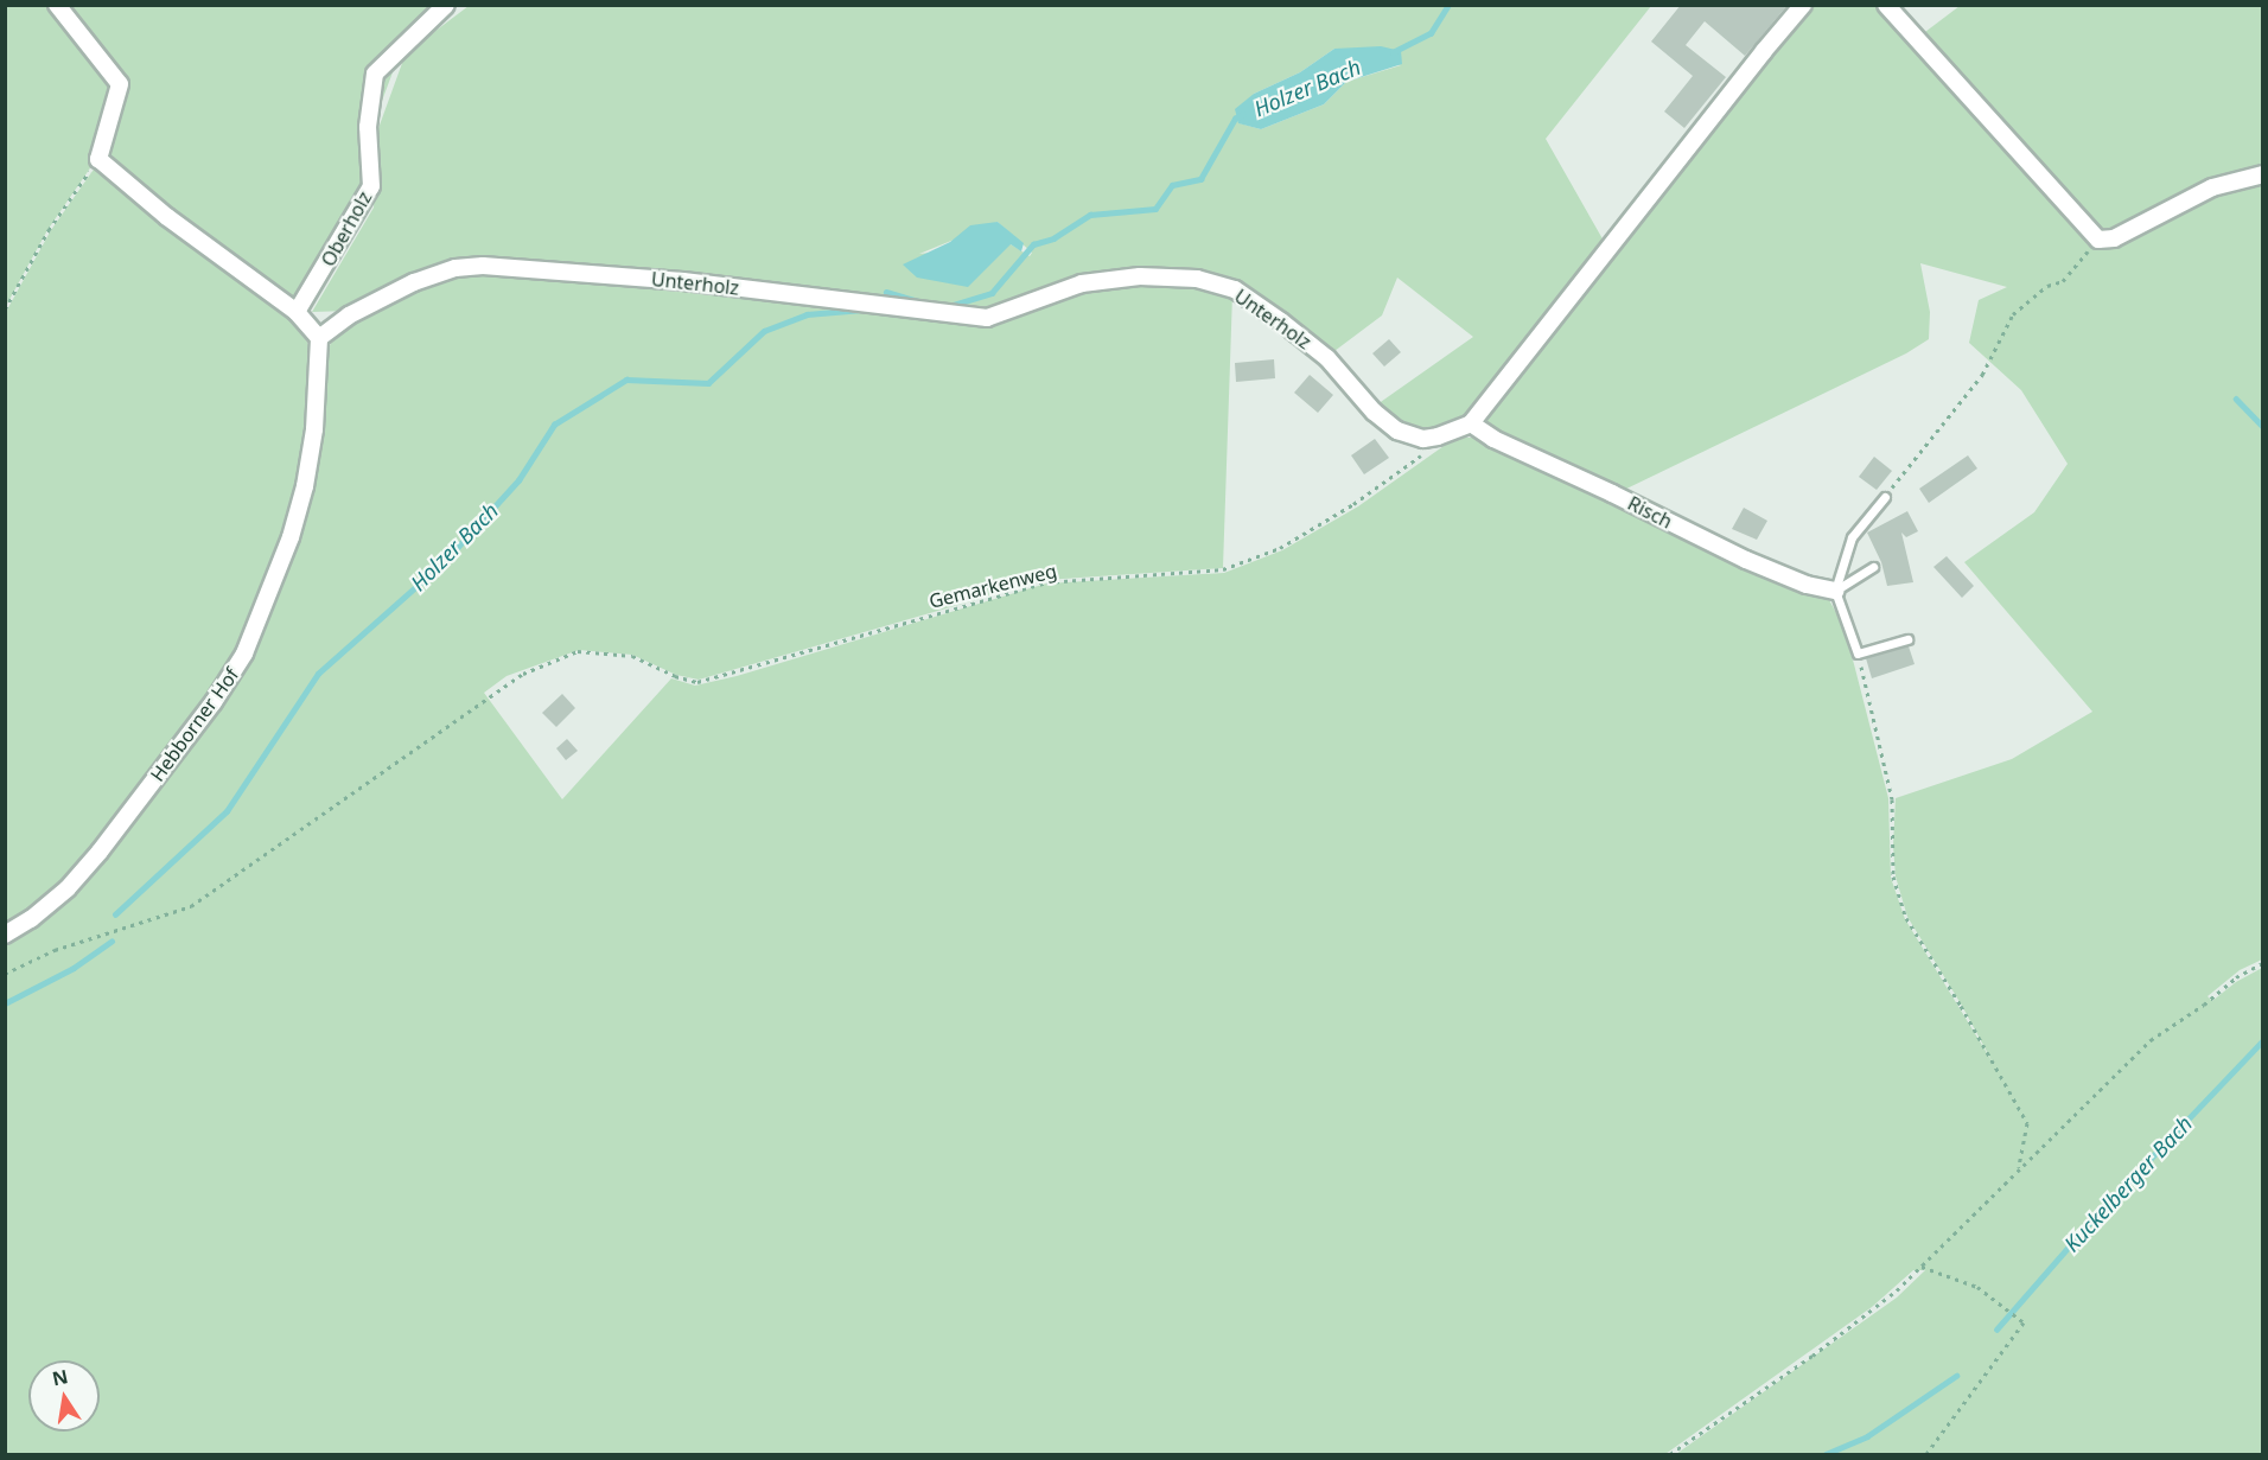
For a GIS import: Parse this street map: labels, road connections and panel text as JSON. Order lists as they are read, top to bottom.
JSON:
{
  "streets": {
    "street": [
      "Oberholz",
      "Unterholz",
      "Risch",
      "Hebborner Hof"
    ],
    "path": ["Gemarkenweg"]
  },
  "crossings": [
    ["Unterholz", "Gemarkenweg"],
    ["Unterholz", "Hebborner Hof"]
  ],
  "water": ["Holzer Bach", "Kuckelberger Bach"],
  "north": "top"
}
